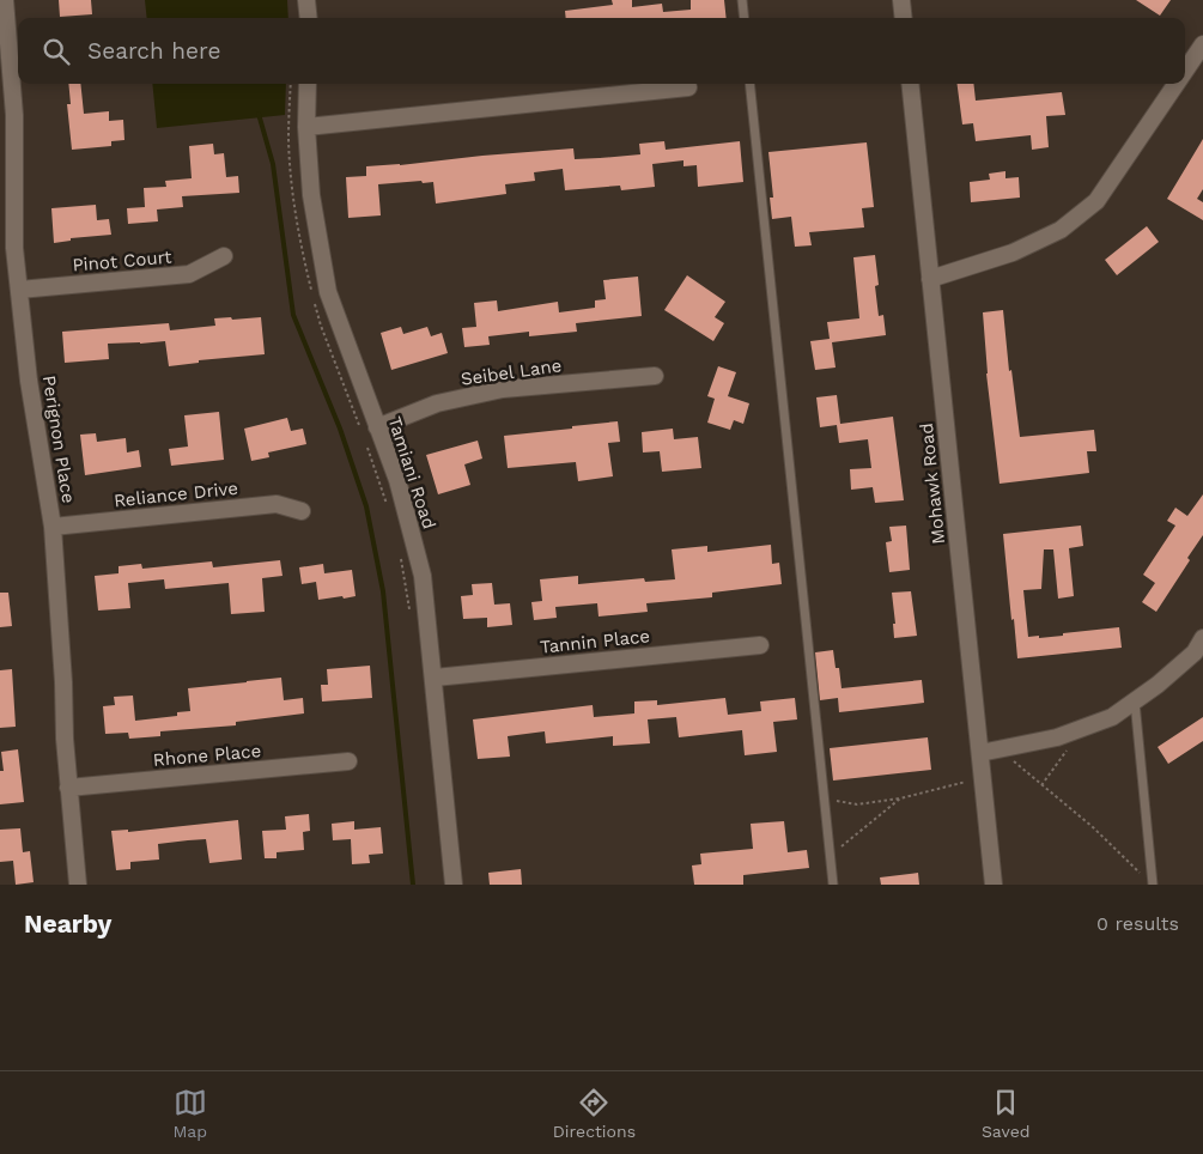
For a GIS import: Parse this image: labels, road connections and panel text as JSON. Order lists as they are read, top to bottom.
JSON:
{
  "streets": {
    "street": [
      "Pinot Court",
      "Seibel Lane",
      "Perignon Place",
      "Tamiani Road",
      "Mohawk Road",
      "Reliance Drive",
      "Tannin Place",
      "Rhone Place"
    ]
  },
  "crossings": [
    ["Pinot Court", "Perignon Place"],
    ["Seibel Lane", "Tamiani Road"],
    ["Perignon Place", "Reliance Drive"],
    ["Perignon Place", "Rhone Place"],
    ["Tamiani Road", "Tannin Place"]
  ],
  "page": {
    "search": "Search here",
    "heading": ["Nearby", "0 results"],
    "nav": ["Map", "Directions", "Saved"]
  }
}
